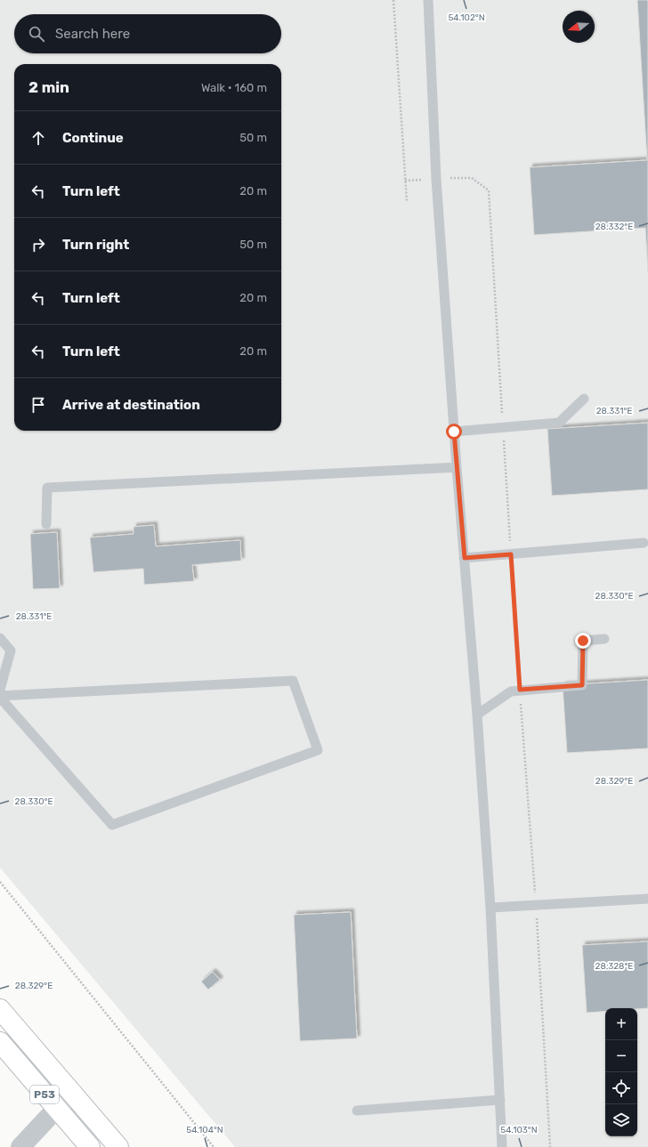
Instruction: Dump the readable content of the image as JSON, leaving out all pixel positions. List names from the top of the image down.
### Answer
{
  "streets": {
    "main road": ["Р53"]
  },
  "north": "left",
  "page": {
    "search": "Search here",
    "heading": ["2 min", "Walk · 160 m"],
    "list": [
      ["Continue", "50 m"],
      ["Turn left", "20 m"],
      ["Turn right", "50 m"],
      ["Turn left", "20 m"],
      ["Turn left", "20 m"],
      "Arrive at destination"
    ],
    "map_buttons": ["+", "−"]
  },
  "coordinates": [
    "54.102°N",
    "28.332°E",
    "28.331°E",
    "28.330°E",
    "28.329°E",
    "28.328°E",
    "54.104°N",
    "54.103°N"
  ]
}
